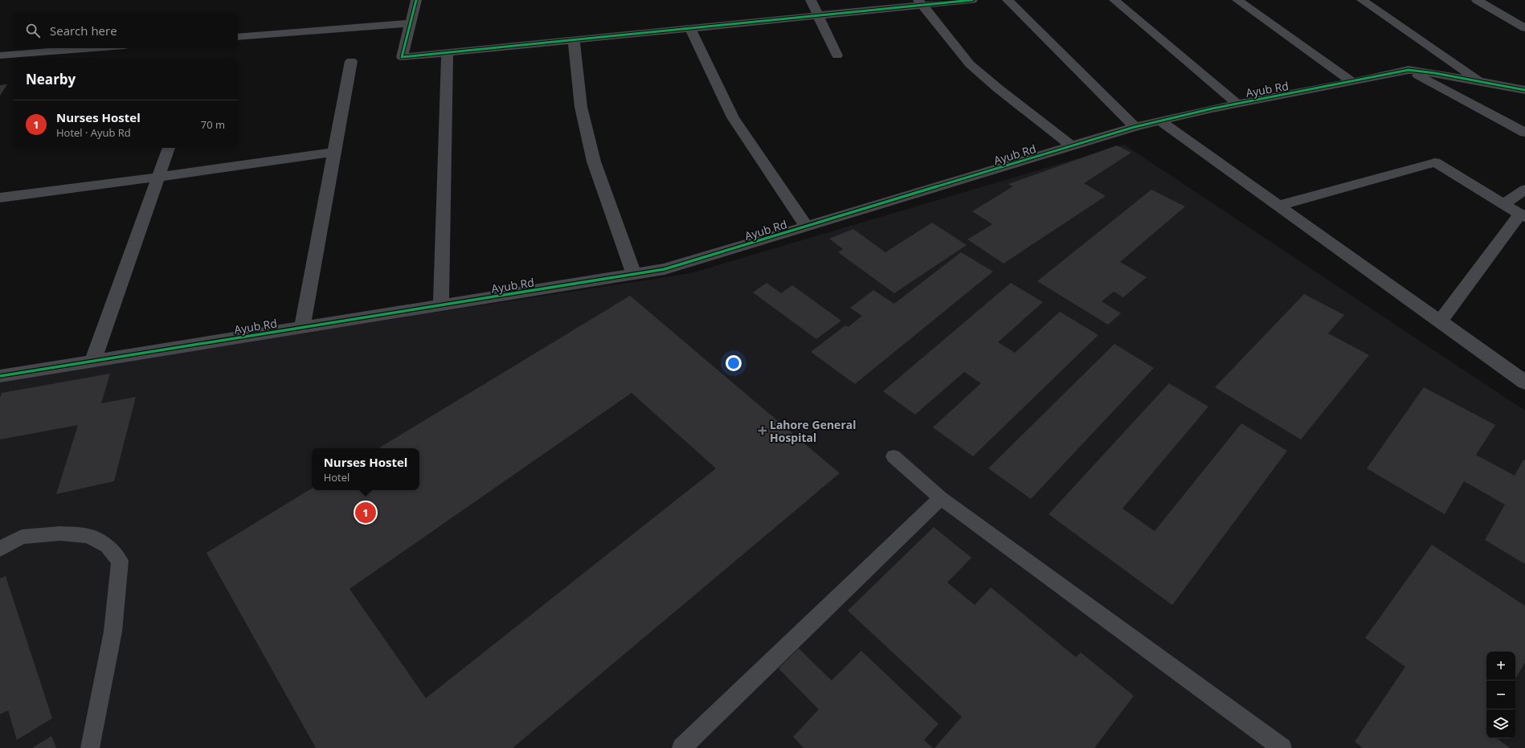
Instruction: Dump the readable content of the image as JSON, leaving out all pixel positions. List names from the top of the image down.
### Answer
{
  "streets": {
    "street": ["Ayub Rd"]
  },
  "places": {
    "health": ["Lahore General Hospital"]
  },
  "page": {
    "search": "Search here",
    "heading": "Nearby",
    "list": [
      {
        "mark": "1",
        "name": "Nurses Hostel",
        "note": "Hotel · Ayub Rd",
        "value": "70 m"
      }
    ],
    "popup": ["Nurses Hostel", "Hotel"],
    "pins": "1",
    "map_buttons": ["+", "−"]
  }
}
